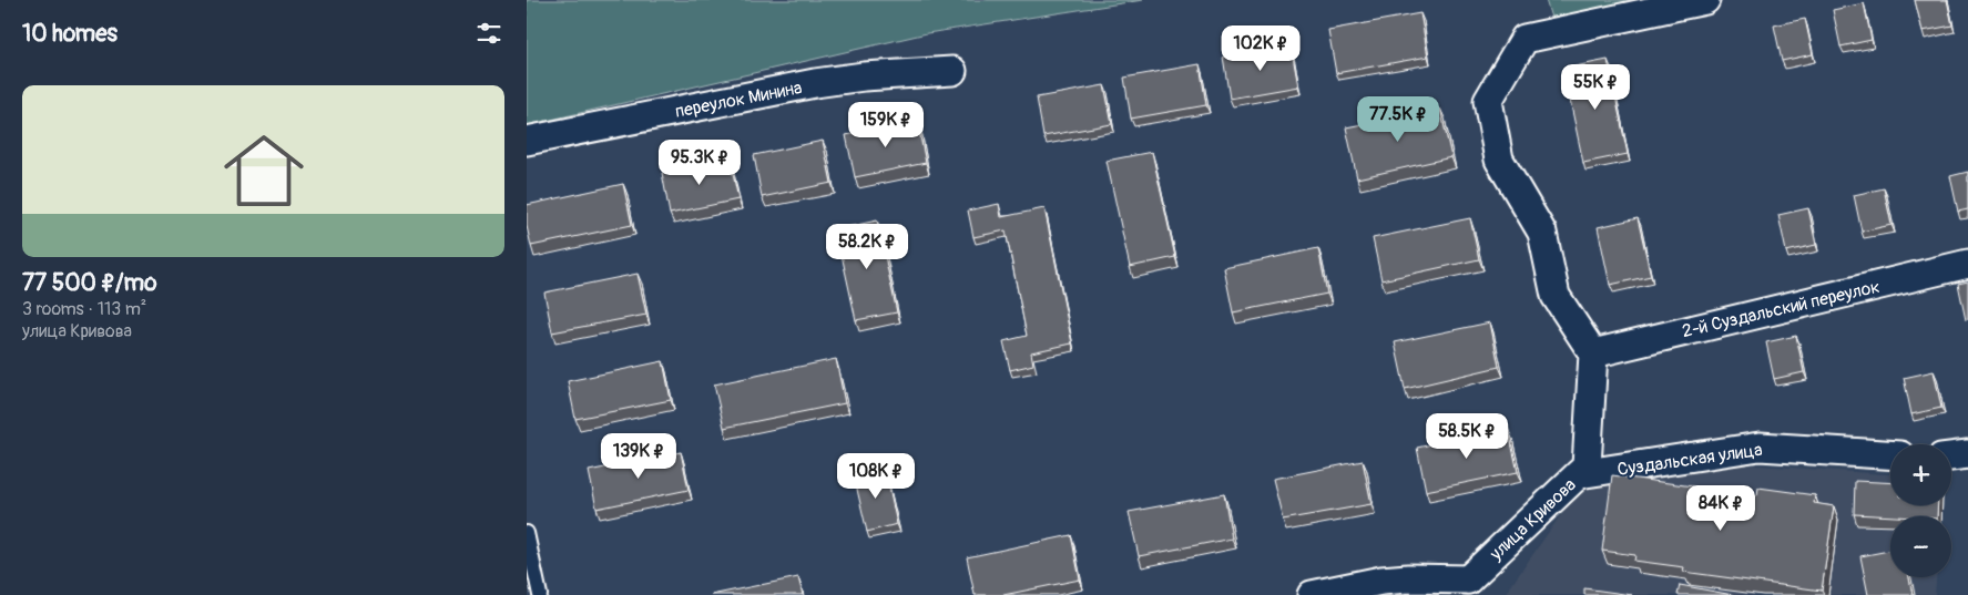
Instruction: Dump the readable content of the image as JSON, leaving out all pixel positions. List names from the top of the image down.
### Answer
{
  "streets": {
    "street": [
      "переулок Минина",
      "2-й Суздальский переулок",
      "Суздальская улица",
      "улица Кривова"
    ]
  },
  "crossings": [
    ["2-й Суздальский переулок", "улица Кривова"],
    ["Суздальская улица", "улица Кривова"]
  ],
  "page": {
    "heading": "10 homes",
    "price": [
      "102K ₽",
      "55K ₽",
      "77.5K ₽",
      "159K ₽",
      "95.3K ₽",
      "58.2K ₽",
      "58.5K ₽",
      "139K ₽",
      "108K ₽",
      "84K ₽"
    ],
    "list": [
      {
        "name": "77 500 ₽/mo",
        "note": "3 rooms · 113 m² · улица Кривова"
      }
    ],
    "map_buttons": ["+", "−"]
  }
}
